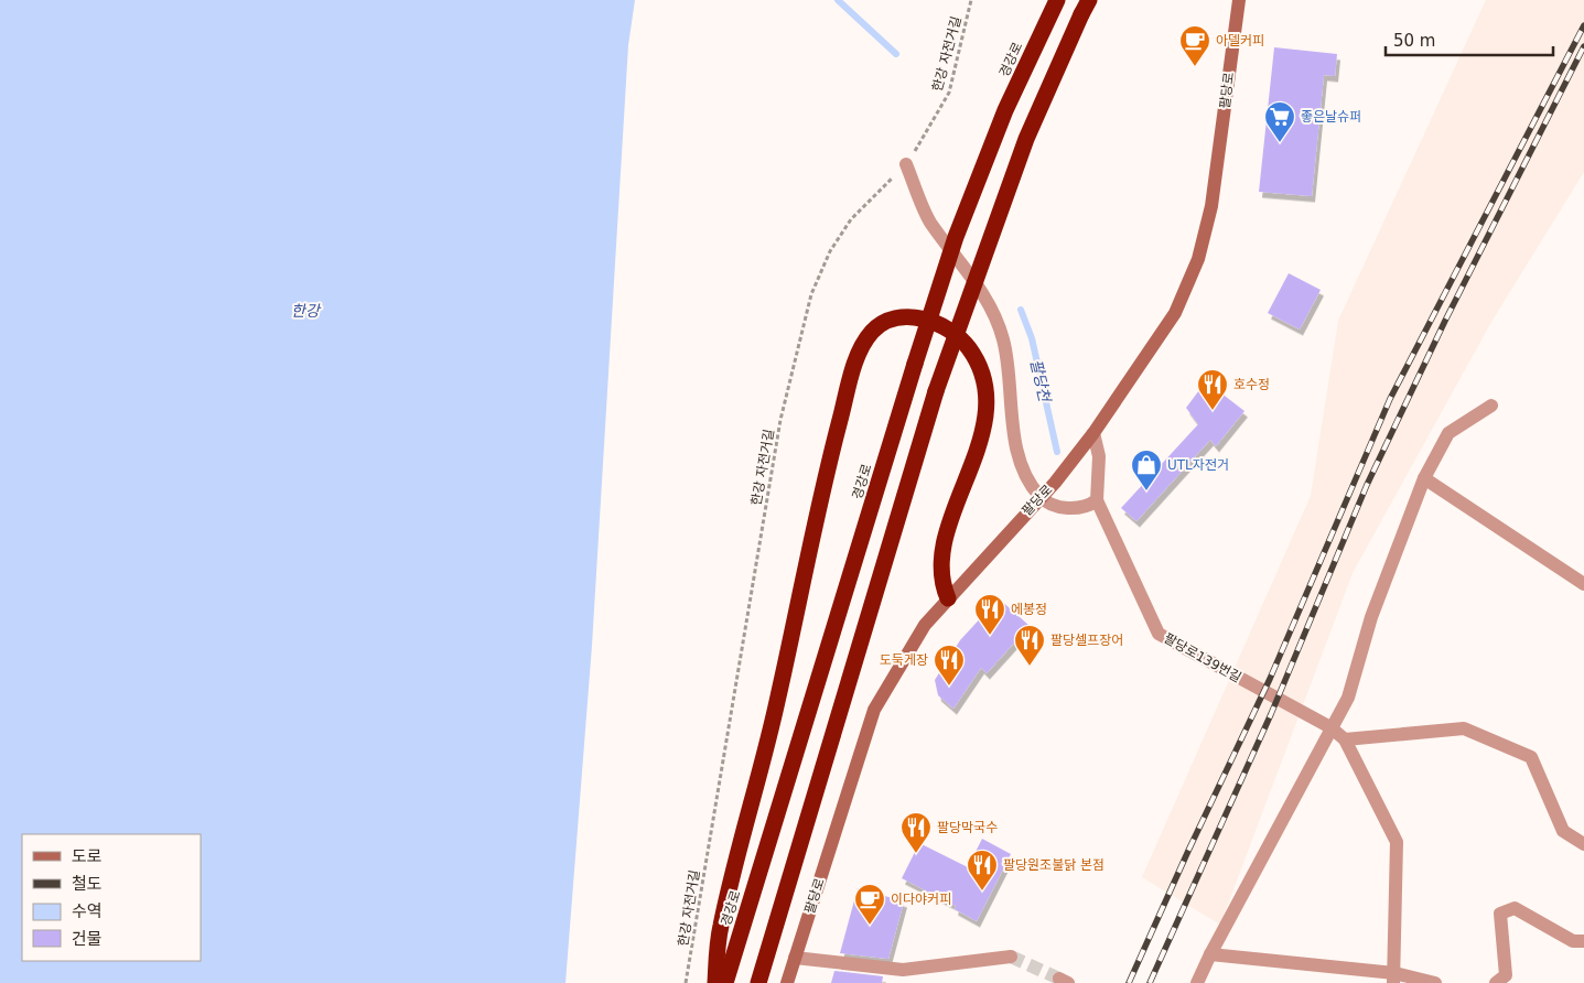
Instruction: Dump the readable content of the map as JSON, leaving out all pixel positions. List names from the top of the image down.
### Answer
{
  "streets": {
    "highway": ["경강로"],
    "street": ["팔당로", "팔당로139번길"],
    "path": ["한강 자전거길"]
  },
  "water": ["한강", "팔당천"],
  "places": {
    "cafe": ["아델커피", "이다야커피"],
    "supermarket": ["좋은날슈퍼"],
    "restaurant": [
      "호수정",
      "에봉정",
      "팔당셀프장어",
      "도둑게장",
      "팔당막국수",
      "팔당원조불닭 본점"
    ],
    "shop": ["UTL자전거"]
  },
  "legend": [
    "도로",
    "철도",
    "수역",
    "건물"
  ],
  "scale_bar": "50 m"
}
